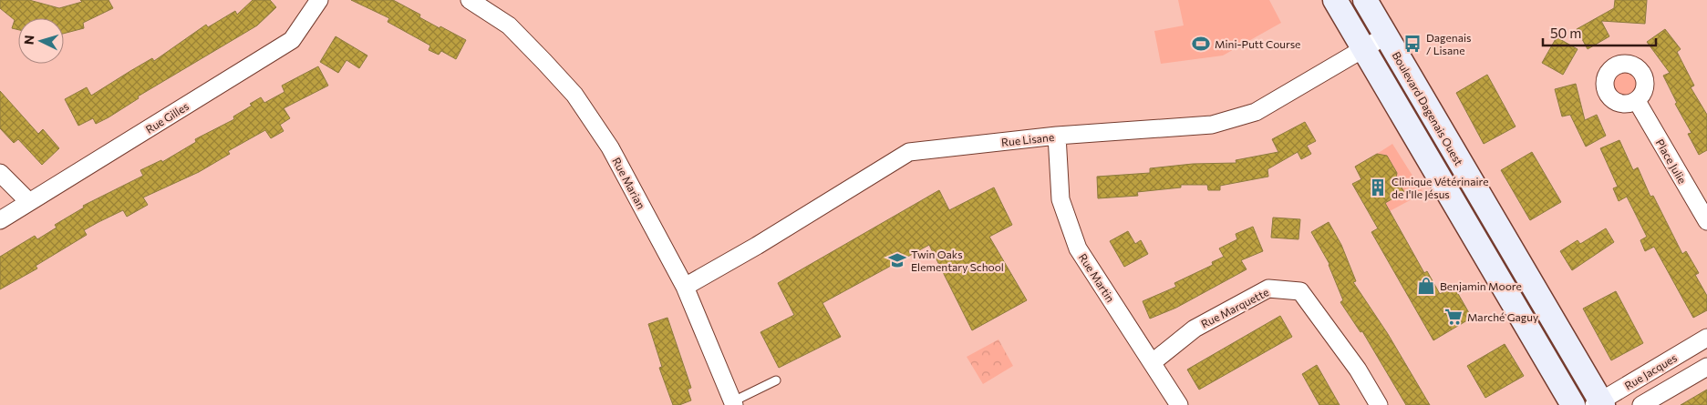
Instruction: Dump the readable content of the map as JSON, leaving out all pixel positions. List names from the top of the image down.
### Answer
{
  "streets": {
    "main road": ["Boulevard Dagenais Ouest"],
    "street": [
      "Rue Gilles",
      "Rue Lisane",
      "Place Julie",
      "Rue Marian",
      "Rue Martin",
      "Rue Marquette",
      "Rue Jacques"
    ]
  },
  "crossings": [
    ["Boulevard Dagenais Ouest", "Rue Lisane"],
    ["Boulevard Dagenais Ouest", "Rue Jacques"],
    ["Rue Lisane", "Rue Marian"],
    ["Rue Lisane", "Rue Martin"],
    ["Rue Martin", "Rue Marquette"]
  ],
  "places": {
    "sports": ["Mini-Putt Course"],
    "bus stop": ["Dagenais / Lisane"],
    "building": ["Clinique Vétérinaire de I'Ile Jésus"],
    "school or university": ["Twin Oaks Elementary School"],
    "shop": ["Benjamin Moore"],
    "supermarket": ["Marché Gaguy"]
  },
  "scale_bar": "50 m",
  "north": "left"
}
